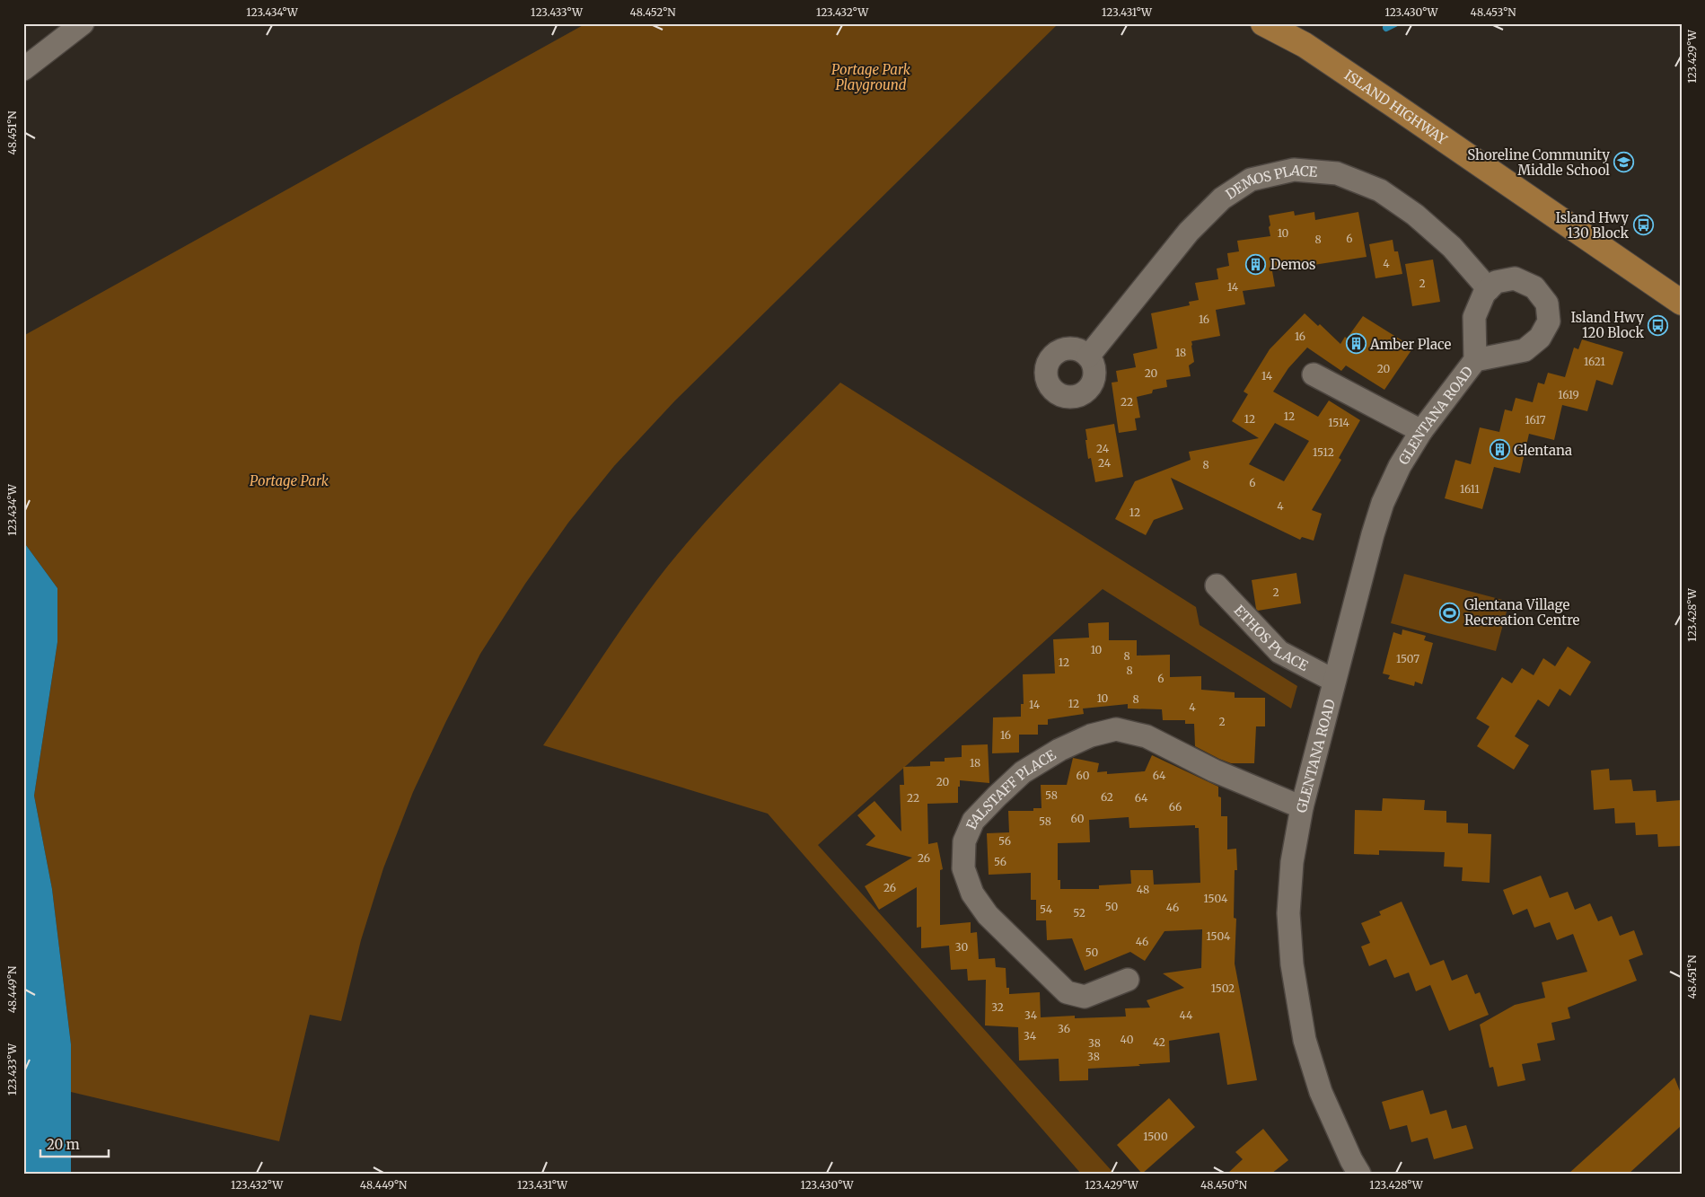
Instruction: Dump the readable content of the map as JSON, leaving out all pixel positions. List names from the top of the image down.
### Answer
{
  "streets": {
    "main road": ["ISLAND HIGHWAY"],
    "street": [
      "DEMOS PLACE",
      "GLENTANA ROAD",
      "ETHOS PLACE",
      "FALSTAFF PLACE"
    ]
  },
  "crossings": [
    ["DEMOS PLACE", "GLENTANA ROAD"],
    ["GLENTANA ROAD", "ETHOS PLACE"],
    ["GLENTANA ROAD", "FALSTAFF PLACE"]
  ],
  "parks": ["Portage Park Playground", "Portage Park"],
  "places": {
    "school or university": ["Shoreline Community Middle School"],
    "bus stop": ["Island Hwy 130 Block", "Island Hwy 120 Block"],
    "building": ["Demos", "Amber Place", "Glentana"],
    "sports": ["Glentana Village Recreation Centre"]
  },
  "house_numbers": [
    "10",
    "6",
    "8",
    "4",
    "2",
    "14",
    "16",
    "16",
    "18",
    "1621",
    "20",
    "20",
    "14",
    "1619",
    "22",
    "12",
    "12",
    "1617",
    "1514",
    "24",
    "1512",
    "24",
    "8",
    "6",
    "1611",
    "4",
    "12",
    "2",
    "10",
    "8",
    "1507",
    "12",
    "8",
    "6",
    "10",
    "8",
    "12",
    "14",
    "4",
    "2",
    "16",
    "18",
    "60",
    "64",
    "20",
    "58",
    "62",
    "22",
    "64",
    "66",
    "60",
    "58",
    "56",
    "26",
    "56",
    "26",
    "48",
    "1504",
    "50",
    "46",
    "54",
    "52",
    "1504",
    "46",
    "30",
    "50",
    "1502",
    "32",
    "34",
    "44",
    "36",
    "34",
    "40",
    "42",
    "38",
    "38",
    "1500"
  ],
  "scale_bar": "20 m",
  "coordinates": [
    "123.434°W",
    "123.433°W",
    "48.452°N",
    "123.432°W",
    "123.431°W",
    "123.430°W",
    "48.453°N",
    "123.429°W",
    "48.451°N",
    "123.428°W",
    "48.449°N",
    "48.450°N"
  ]
}
